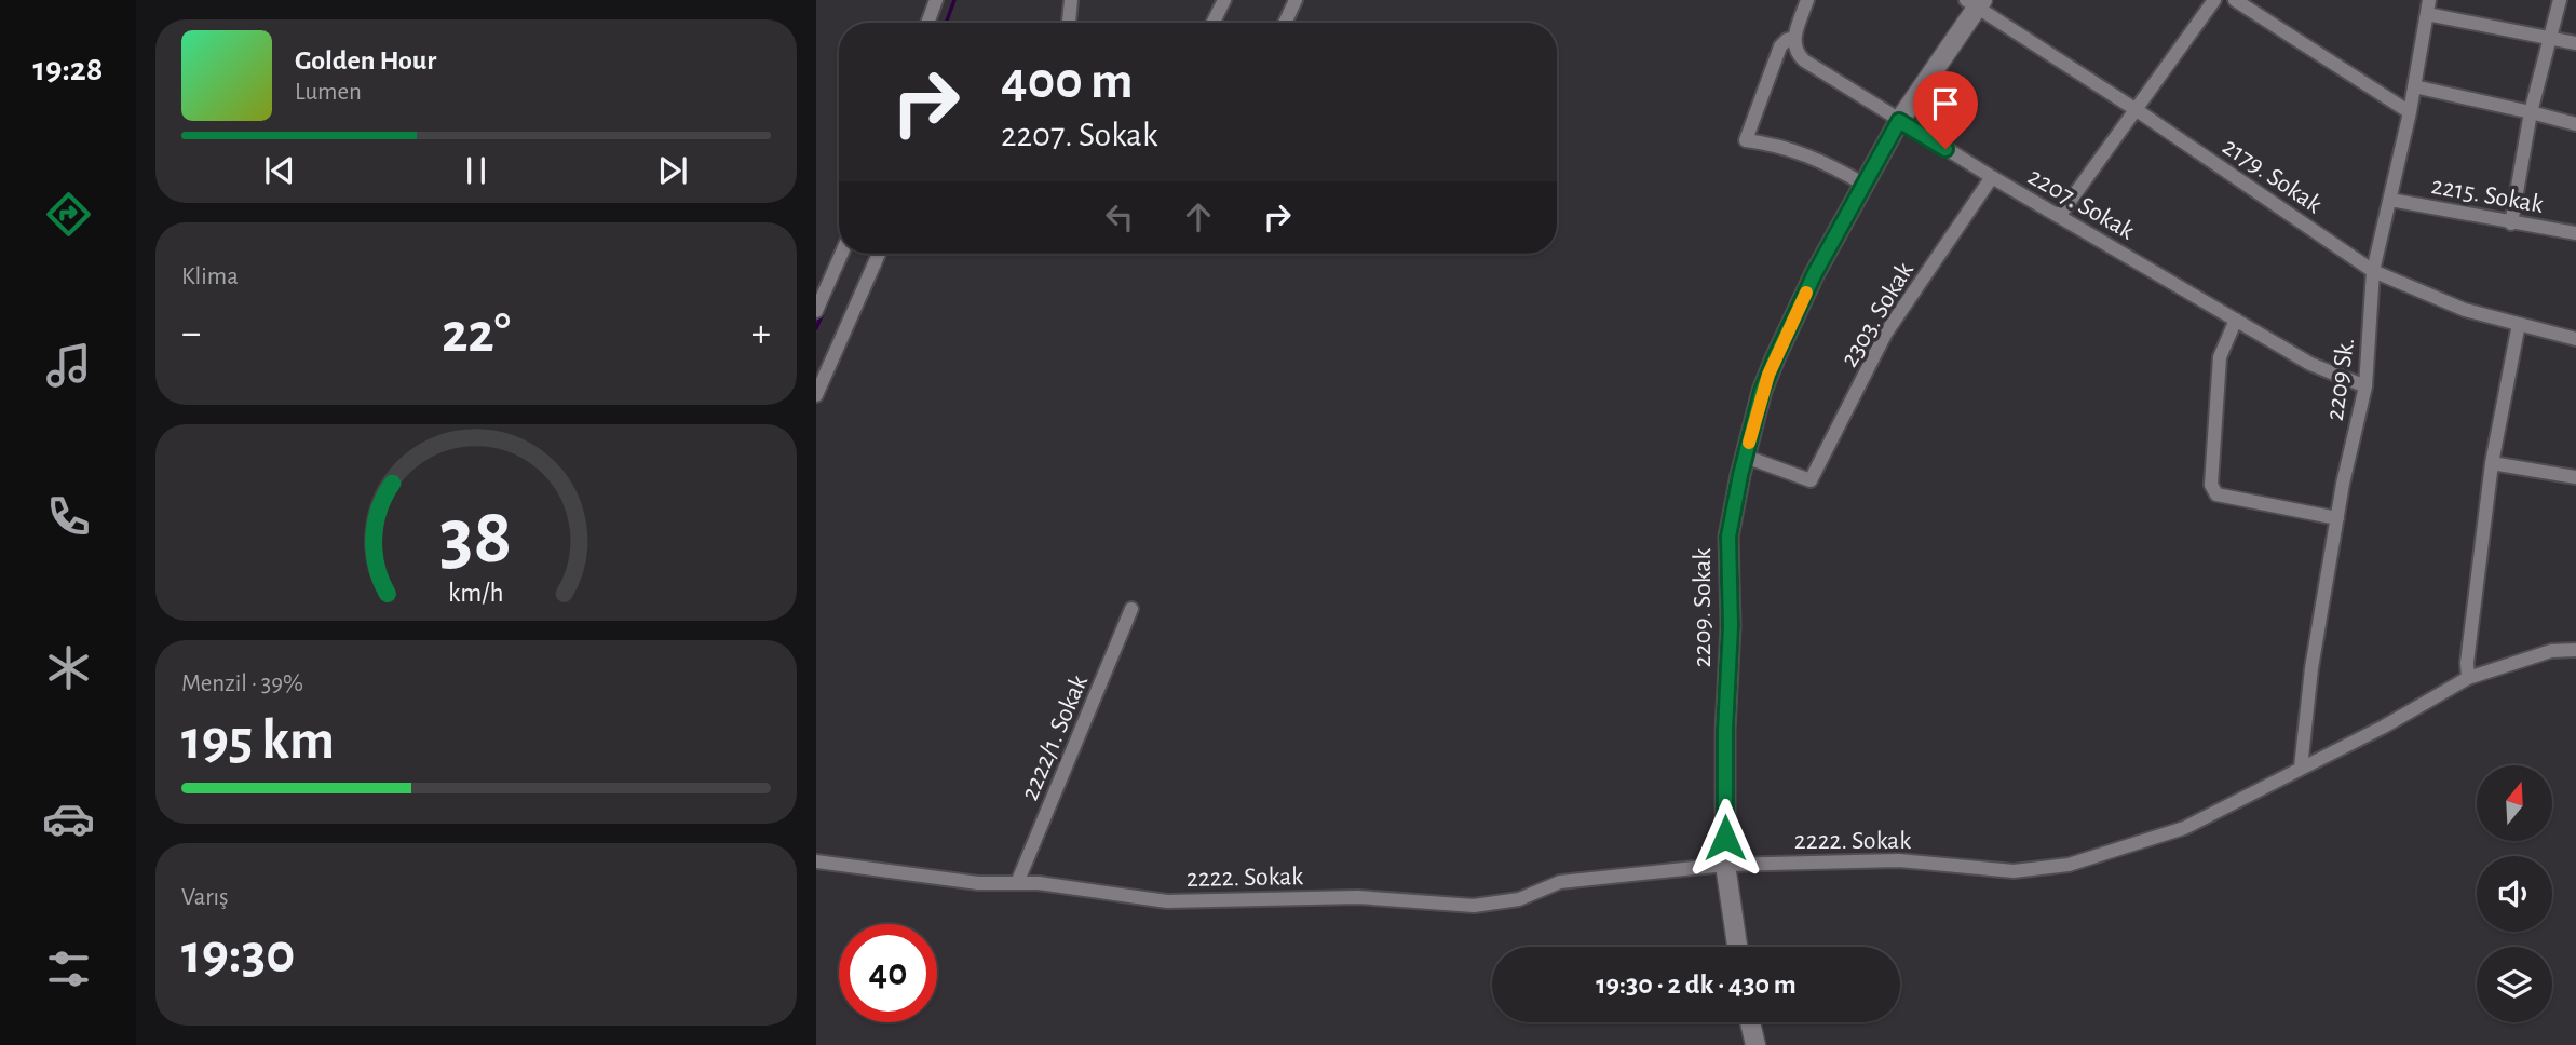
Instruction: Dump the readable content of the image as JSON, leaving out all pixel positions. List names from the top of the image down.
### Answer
{
  "streets": {
    "street": [
      "2179. Sokak",
      "2215. Sokak",
      "2207. Sokak",
      "2303. Sokak",
      "2209 Sk.",
      "2209. Sokak",
      "2222/1. Sokak",
      "2222. Sokak"
    ]
  },
  "crossings": [
    ["2179. Sokak", "2209 Sk."],
    ["2179. Sokak", "2209. Sokak"],
    ["2215. Sokak", "2209 Sk."],
    ["2207. Sokak", "2303. Sokak"],
    ["2207. Sokak", "2209 Sk."],
    ["2207. Sokak", "2209. Sokak"],
    ["2303. Sokak", "2209. Sokak"],
    ["2209 Sk.", "2222. Sokak"],
    ["2209. Sokak", "2222. Sokak"],
    ["2222/1. Sokak", "2222. Sokak"]
  ],
  "north": "top",
  "page": {
    "tabs": "19:28",
    "turn": ["400 m", "2207. Sokak"],
    "song": ["Golden Hour", "Lumen"],
    "tile": [
      "Klima",
      ["Menzil · 39%", "195 km"],
      ["Varış", "19:30"]
    ],
    "heat": ["−", "22°", "+"],
    "limit": "40",
    "trip": "19:30 · 2 dk · 430 m",
    "gauge": ["38", "km/h"]
  }
}
